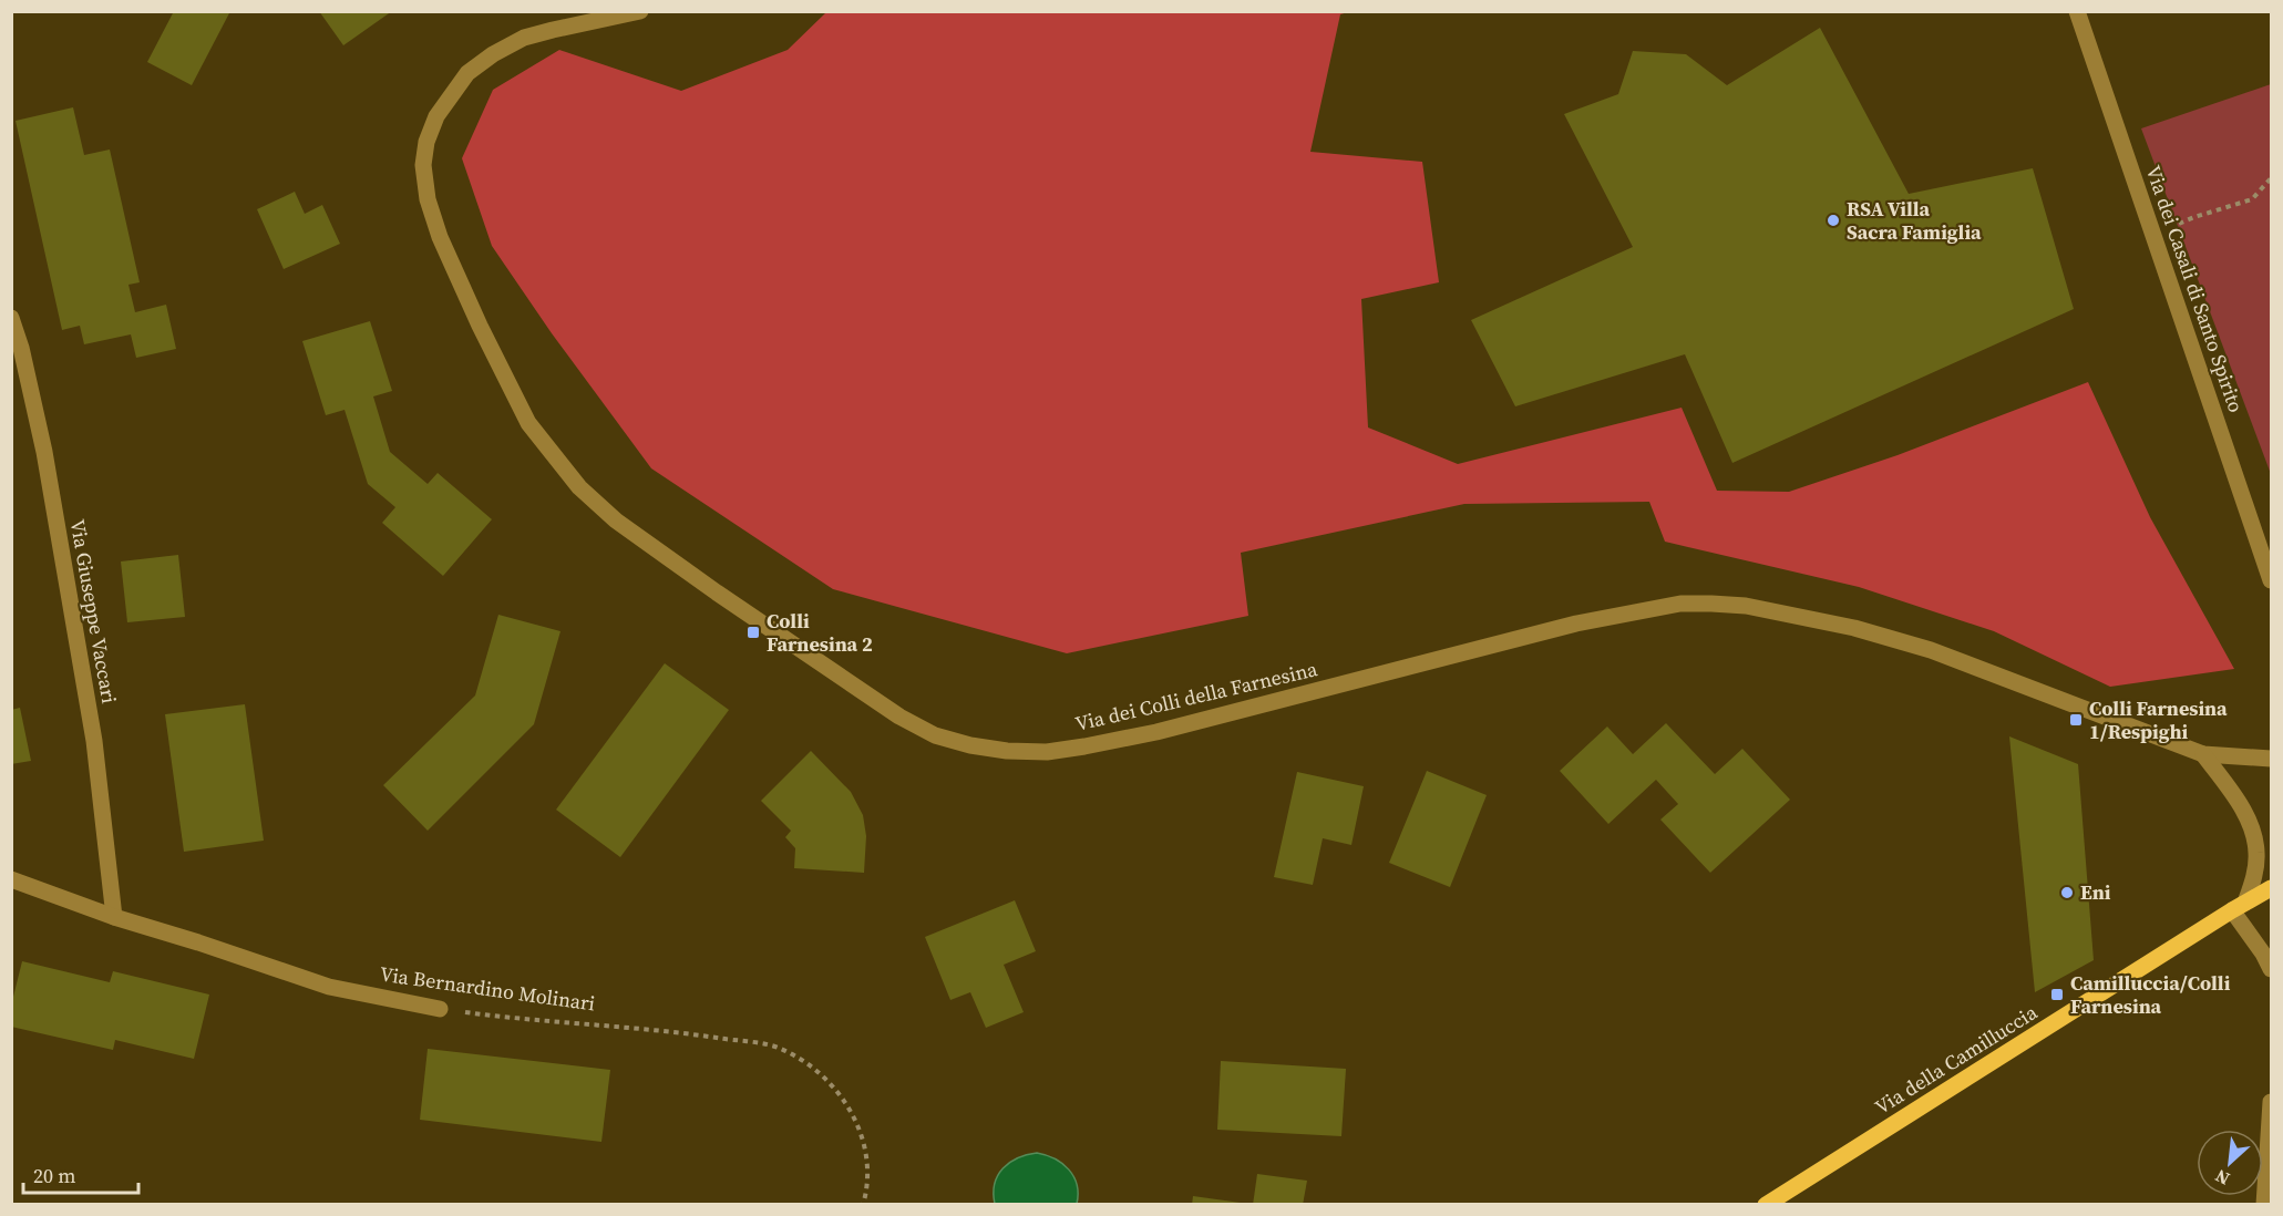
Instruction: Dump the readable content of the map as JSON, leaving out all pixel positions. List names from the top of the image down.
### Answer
{
  "streets": {
    "main road": ["Via della Camilluccia"],
    "street": [
      "Via dei Casali di Santo Spirito",
      "Via Giuseppe Vaccari",
      "Via dei Colli della Farnesina",
      "Via Bernardino Molinari"
    ]
  },
  "crossings": [
    ["Via Giuseppe Vaccari", "Via Bernardino Molinari"]
  ],
  "places": {
    "other": ["RSA Villa Sacra Famiglia", "Eni"],
    "transit": ["Colli Farnesina 2", "Colli Farnesina 1/Respighi", "Camilluccia/Colli Farnesina"]
  },
  "scale_bar": "20 m",
  "north": "bottom left"
}
